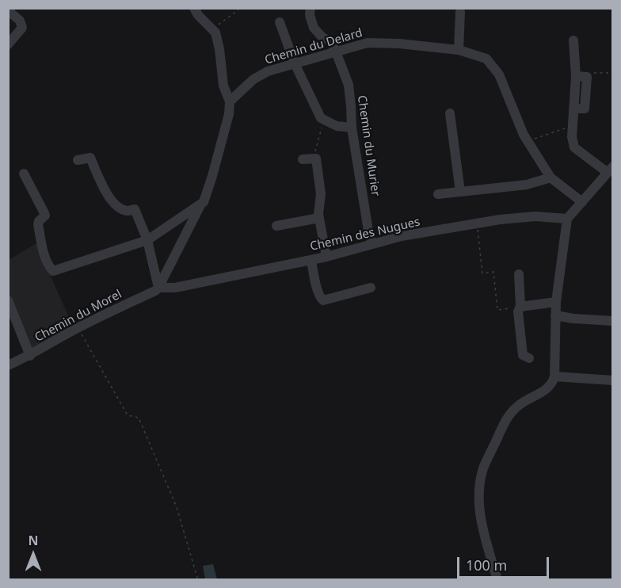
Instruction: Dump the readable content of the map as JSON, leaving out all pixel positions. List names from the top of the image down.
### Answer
{
  "streets": {
    "street": [
      "Chemin du Delard",
      "Chemin du Murier",
      "Chemin des Nugues",
      "Chemin du Morel"
    ]
  },
  "crossings": [
    ["Chemin du Delard", "Chemin du Murier"],
    ["Chemin du Murier", "Chemin des Nugues"],
    ["Chemin des Nugues", "Chemin du Morel"]
  ],
  "scale_bar": "100 m",
  "north": "top"
}
